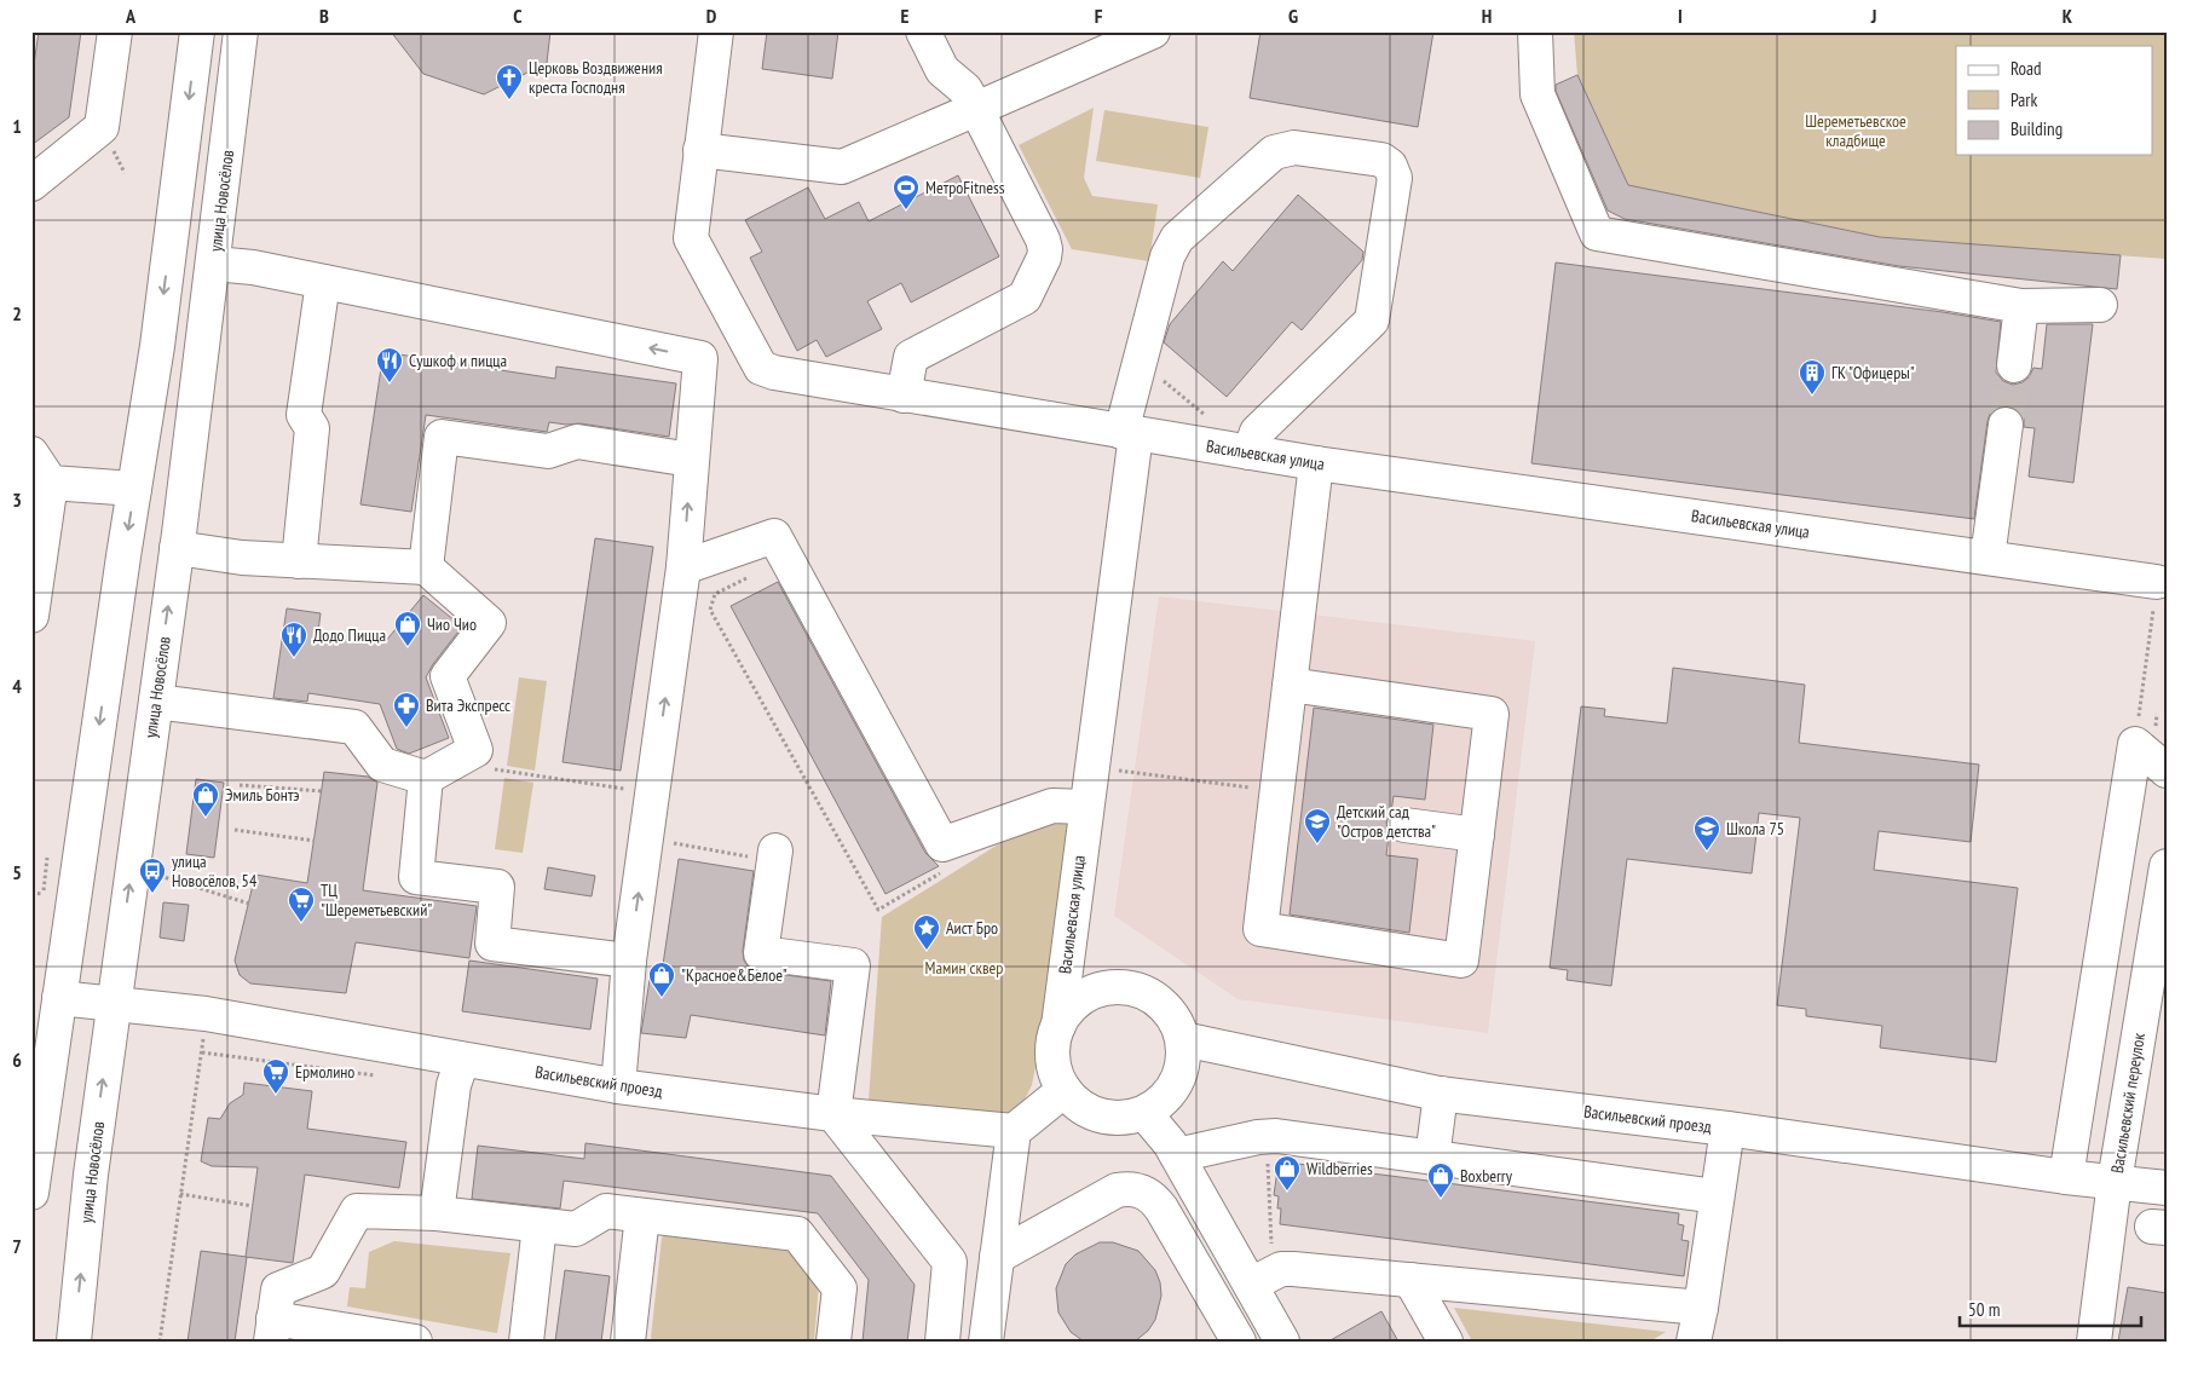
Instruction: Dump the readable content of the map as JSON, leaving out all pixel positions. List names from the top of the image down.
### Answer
{
  "streets": {
    "street": [
      "улица Новосёлов",
      "Васильевская улица",
      "Васильевский проезд",
      "Васильевский переулок"
    ]
  },
  "crossings": [
    ["улица Новосёлов", "Васильевский проезд"],
    ["Васильевская улица", "Васильевский проезд"],
    ["Васильевский проезд", "Васильевский переулок"]
  ],
  "parks": ["Шереметьевское кладбище", "Мамин сквер"],
  "places": {
    "church": ["Церковь Воздвижения креста Господня"],
    "sports": ["МетроFitness"],
    "restaurant": ["Сушкоф и пицца", "Додо Пицца"],
    "building": ["ГК \"Офицеры\""],
    "shop": [
      "Чио Чио",
      "Эмиль Бонтэ",
      "\"Красное&Белое\"",
      "Wildberries",
      "Boxberry"
    ],
    "pharmacy": ["Вита Экспресс"],
    "school or university": ["Детский сад \"Остров детства\"", "Школа 75"],
    "bus stop": ["улица Новосёлов, 54"],
    "supermarket": ["ТЦ \"Шереметьевский\"", "Ермолино"],
    "place": ["Аист Бро"]
  },
  "legend": ["Road", "Park", "Building"],
  "scale_bar": "50 m",
  "grid": {
    "columns": [
      "A",
      "B",
      "C",
      "D",
      "E",
      "F",
      "G",
      "H",
      "I",
      "J",
      "K"
    ],
    "rows": [
      "1",
      "2",
      "3",
      "4",
      "5",
      "6",
      "7"
    ]
  }
}
